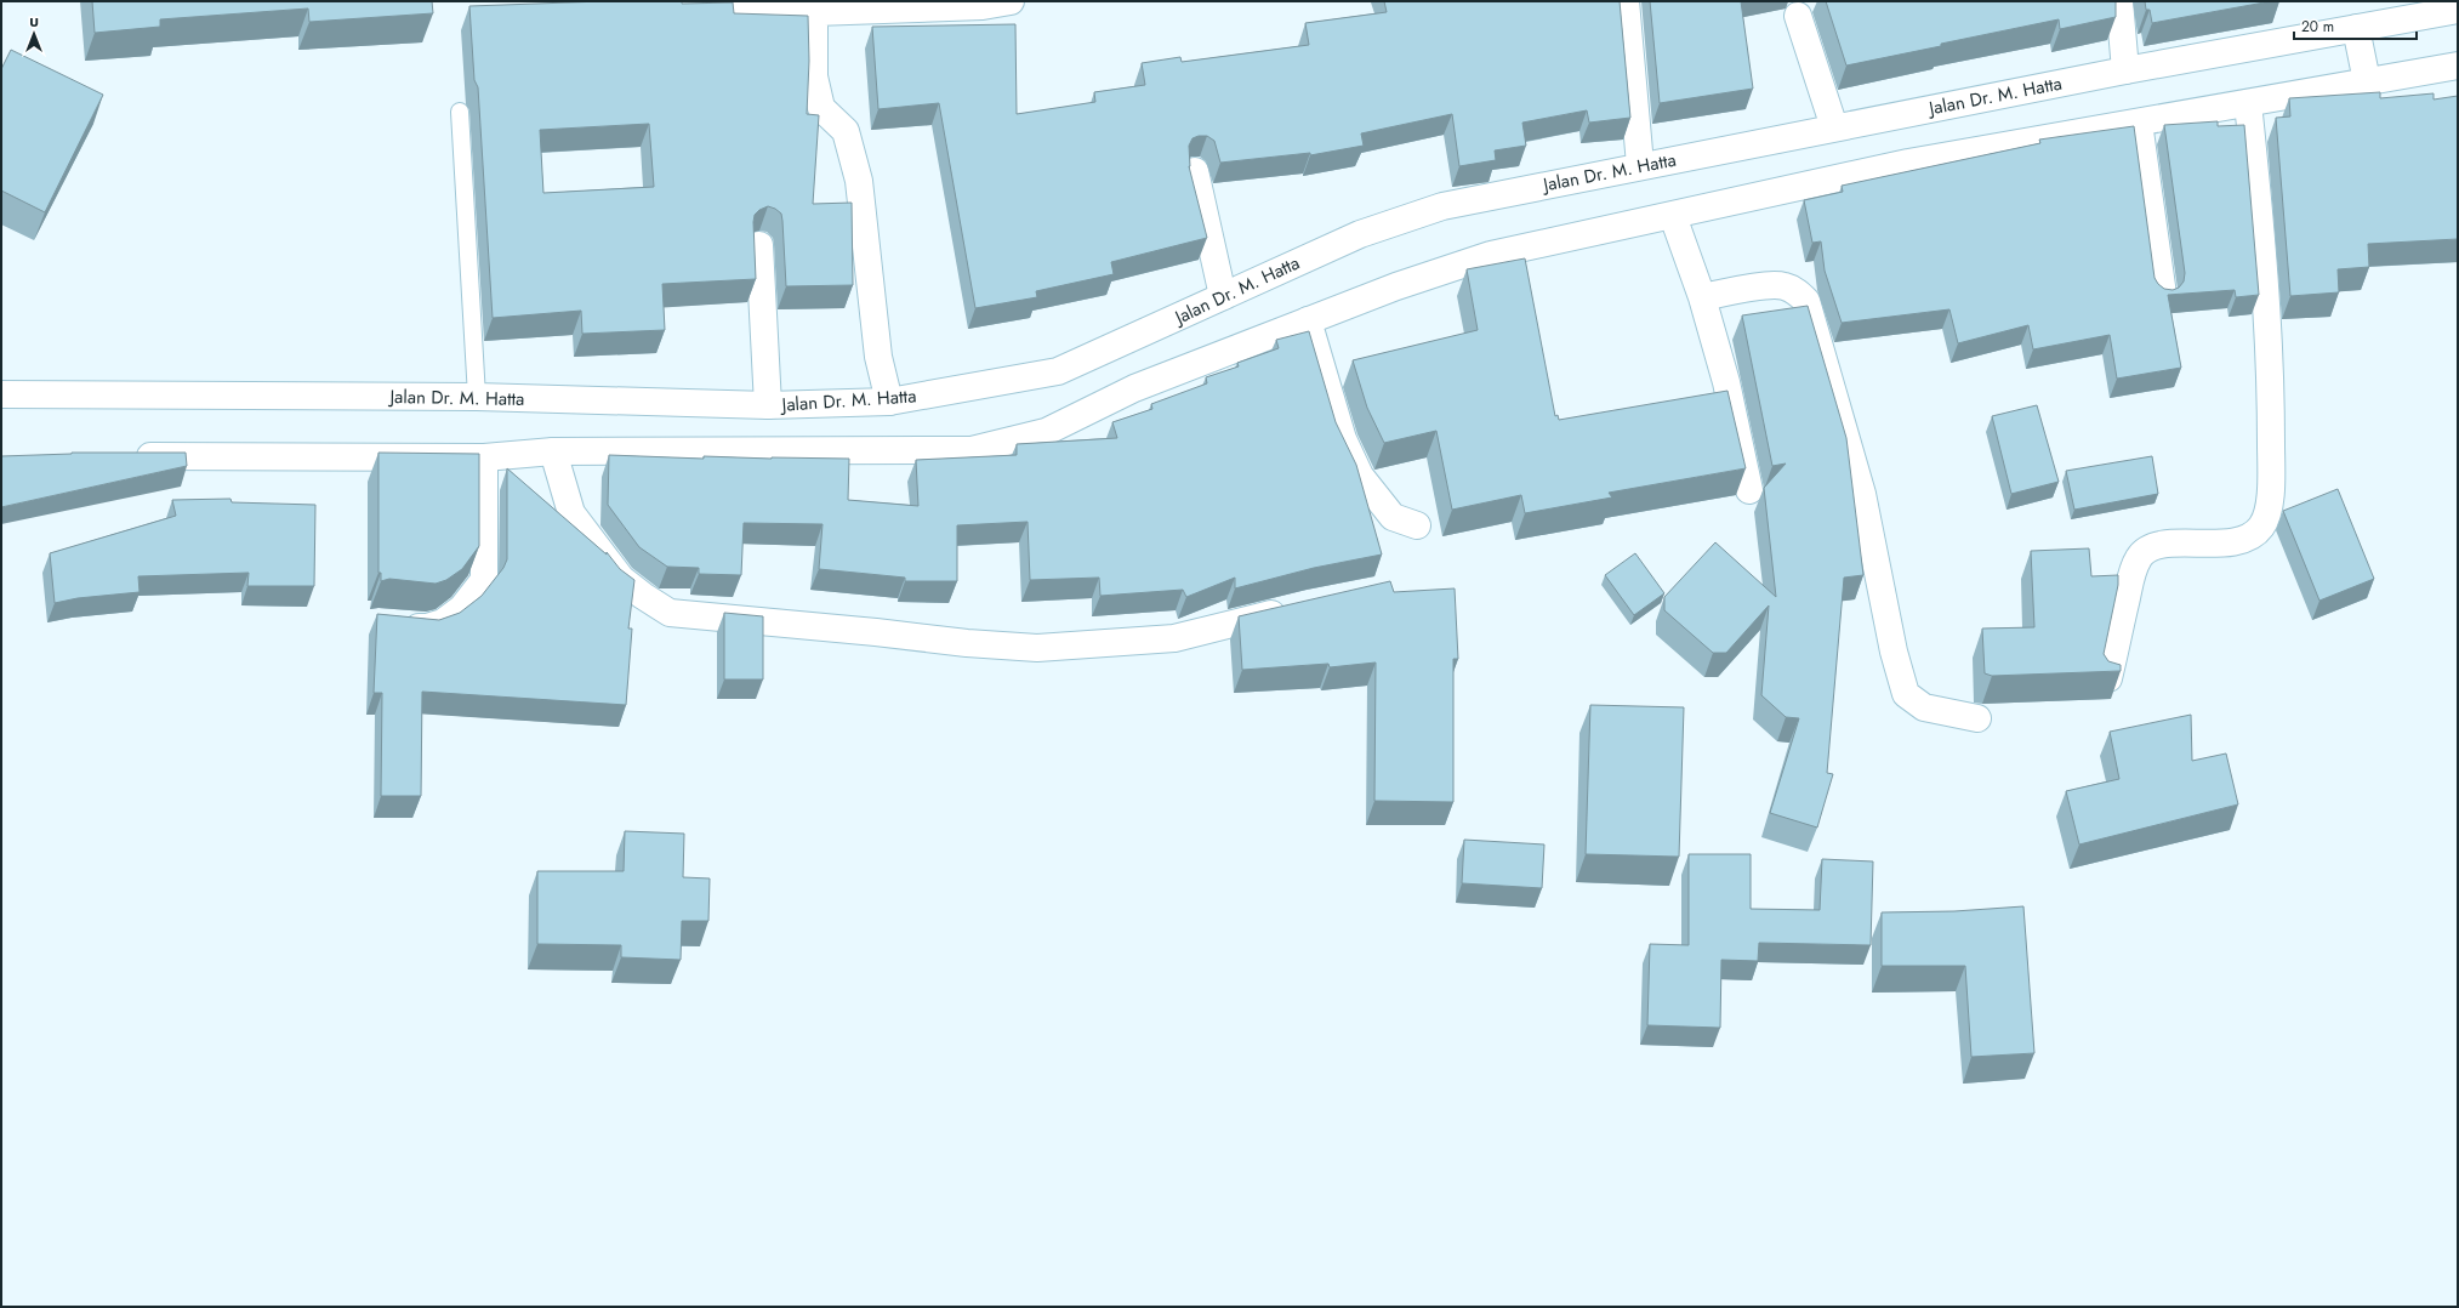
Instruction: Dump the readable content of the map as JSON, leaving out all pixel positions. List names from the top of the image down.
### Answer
{
  "streets": {
    "main road": ["Jalan Dr. M. Hatta"]
  },
  "scale_bar": "20 m",
  "north": "top"
}
